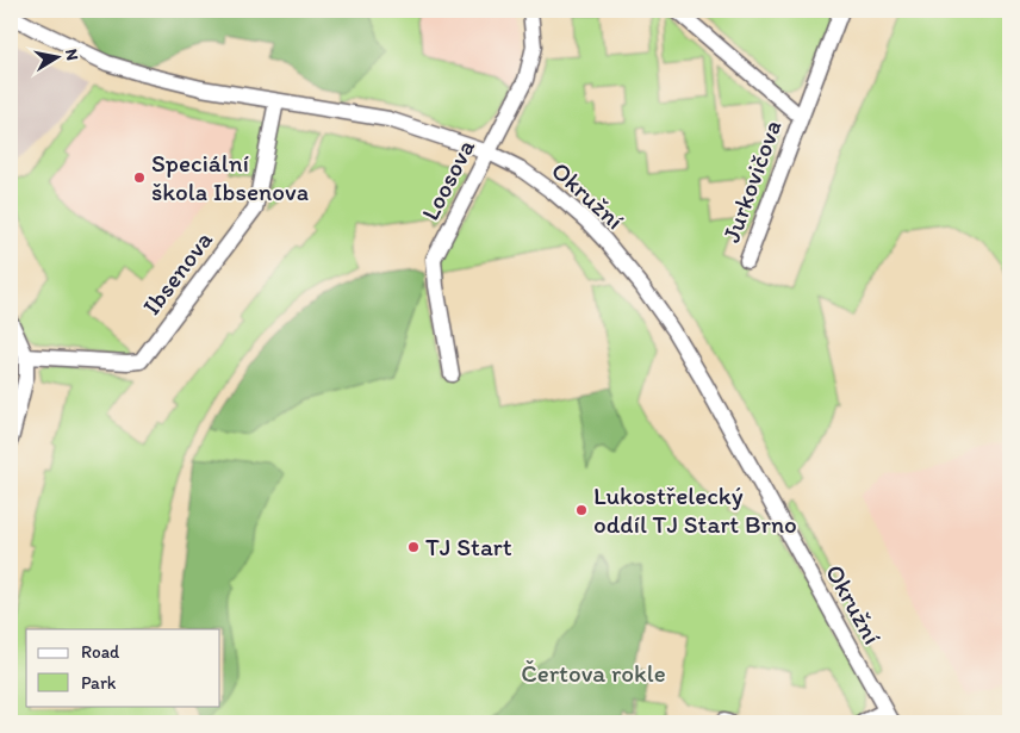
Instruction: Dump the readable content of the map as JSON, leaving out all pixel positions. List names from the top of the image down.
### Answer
{
  "streets": {
    "street": [
      "Loosova",
      "Jurkovičova",
      "Okružní",
      "Ibsenova"
    ]
  },
  "crossings": [
    ["Loosova", "Okružní"],
    ["Okružní", "Ibsenova"]
  ],
  "parks": ["Čertova rokle"],
  "places": ["Speciální škola Ibsenova", "Lukostřelecký oddíl TJ Start Brno", "TJ Start"],
  "legend": ["Road", "Park"],
  "north": "right"
}
